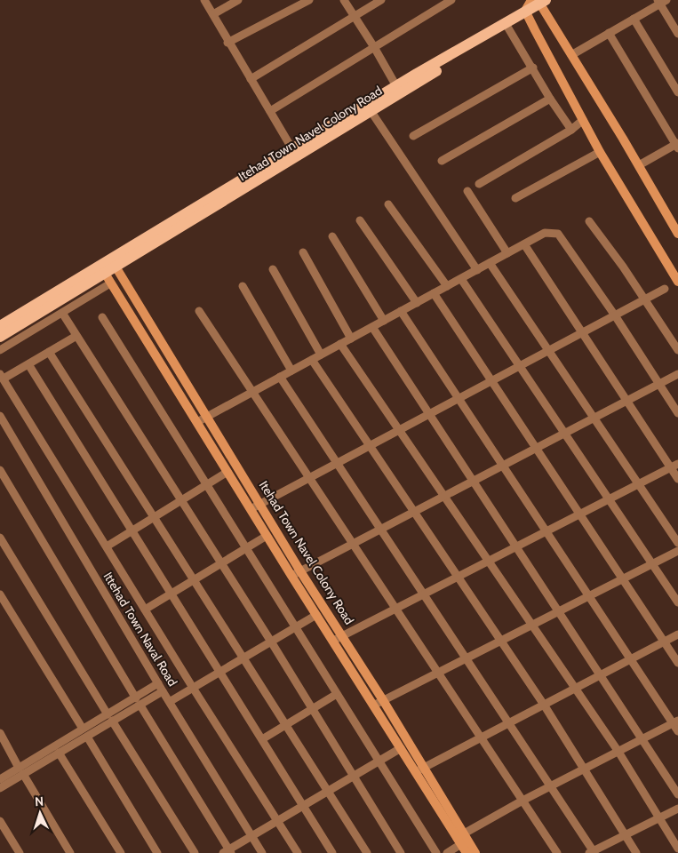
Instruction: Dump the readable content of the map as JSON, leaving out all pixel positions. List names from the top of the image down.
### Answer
{
  "streets": {
    "main road": ["Itehad Town Navel Colony Road"],
    "street": ["Ittehad Town Naval Road"]
  },
  "north": "top"
}
